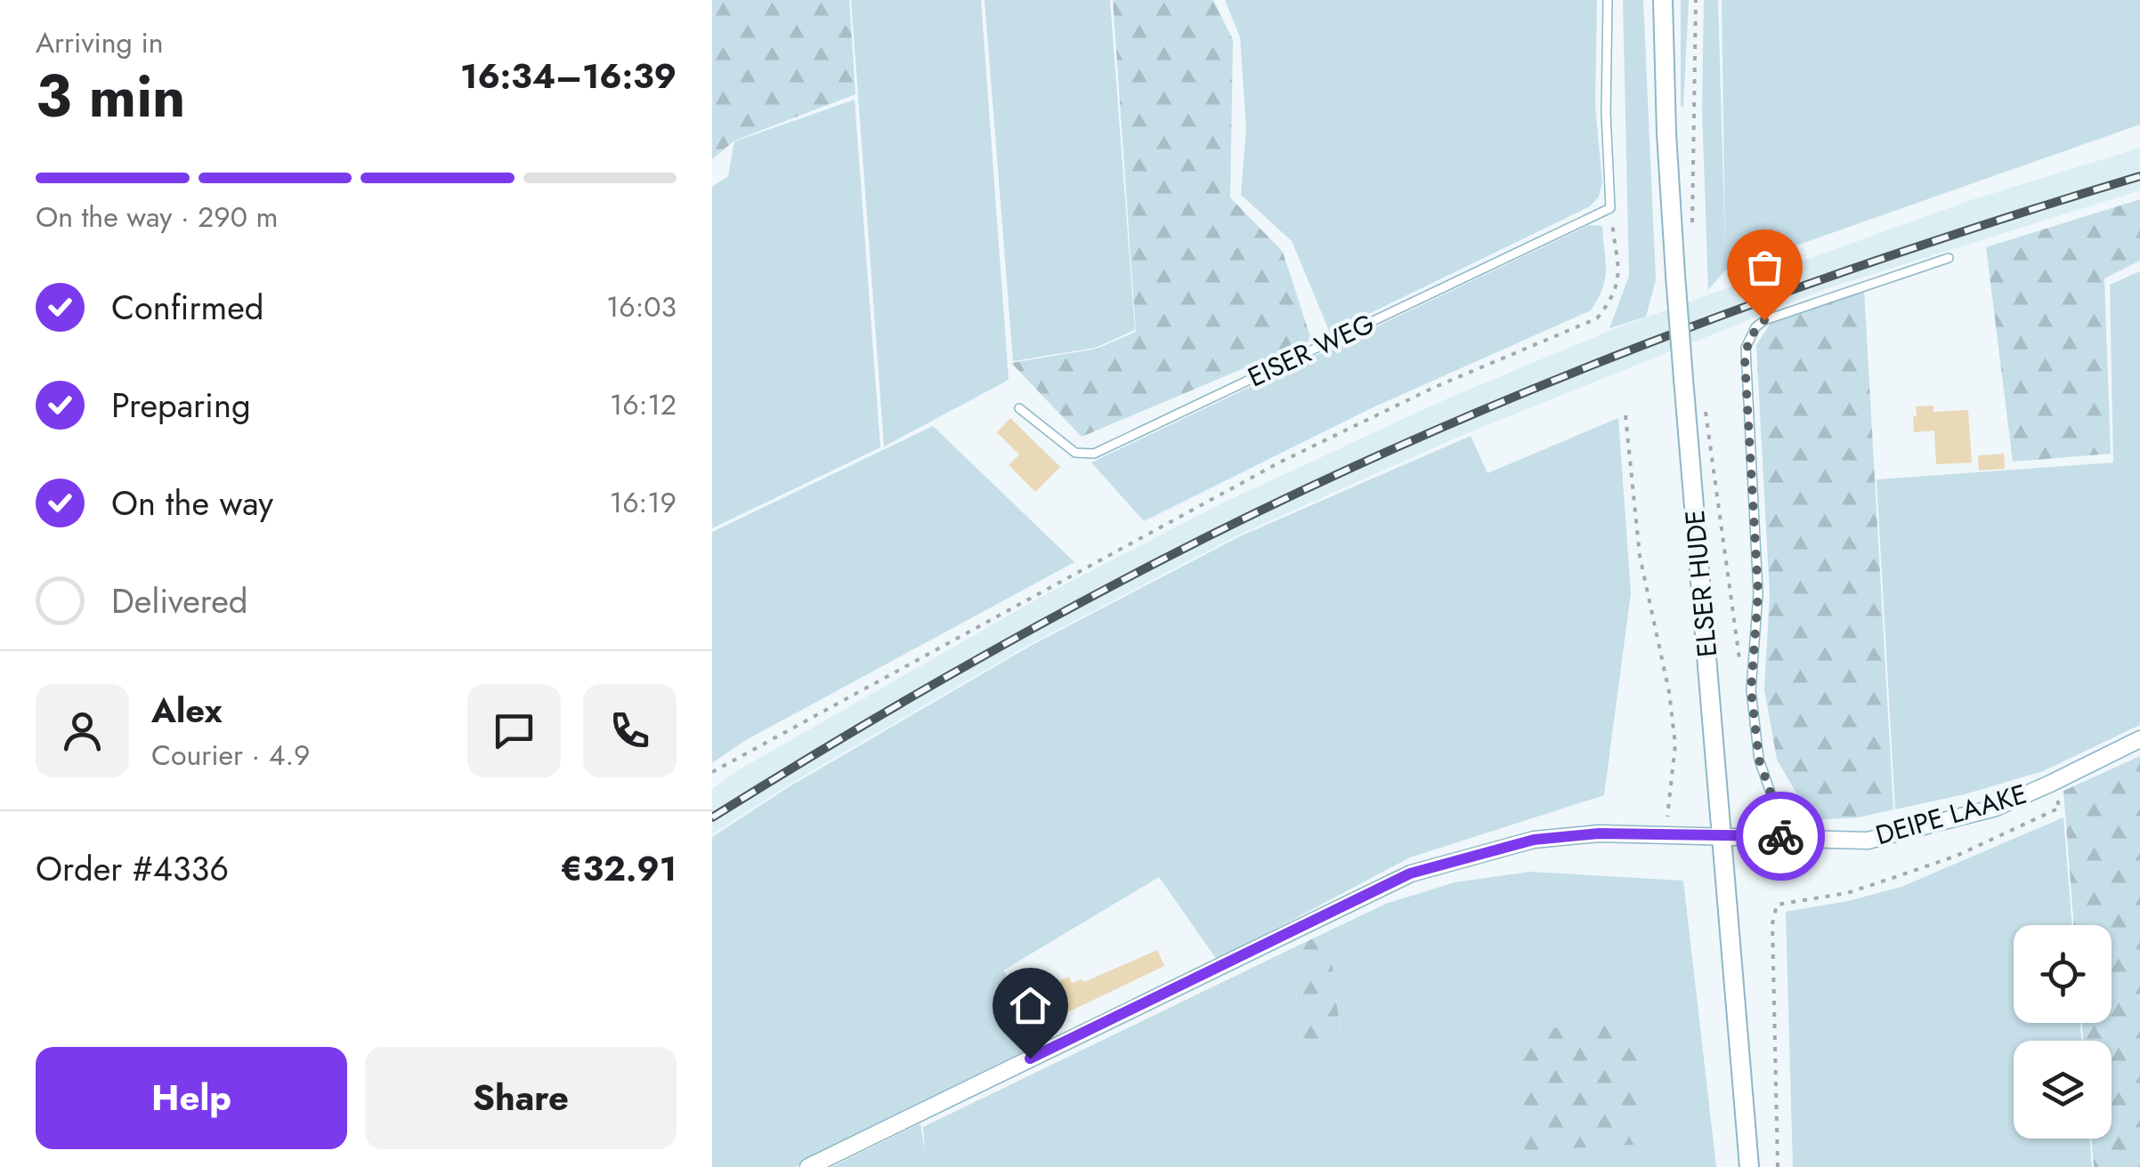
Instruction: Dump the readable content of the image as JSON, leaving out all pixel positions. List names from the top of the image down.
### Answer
{
  "streets": {
    "street": ["ELSER HUDE", "DEIPE LAAKE"],
    "lane": ["EISER WEG"]
  },
  "crossings": [
    ["ELSER HUDE", "DEIPE LAAKE"]
  ],
  "page": {
    "heading": ["3 min", "Arriving in", "16:34–16:39"],
    "panel": [
      "Alex",
      "Courier · 4.9",
      "Order #4336",
      "€32.91"
    ],
    "bar": "On the way · 290 m",
    "list": [
      ["Confirmed", "16:03"],
      ["Preparing", "16:12"],
      ["On the way", "16:19"],
      "Delivered"
    ],
    "buttons": ["Help", "Share"]
  }
}
